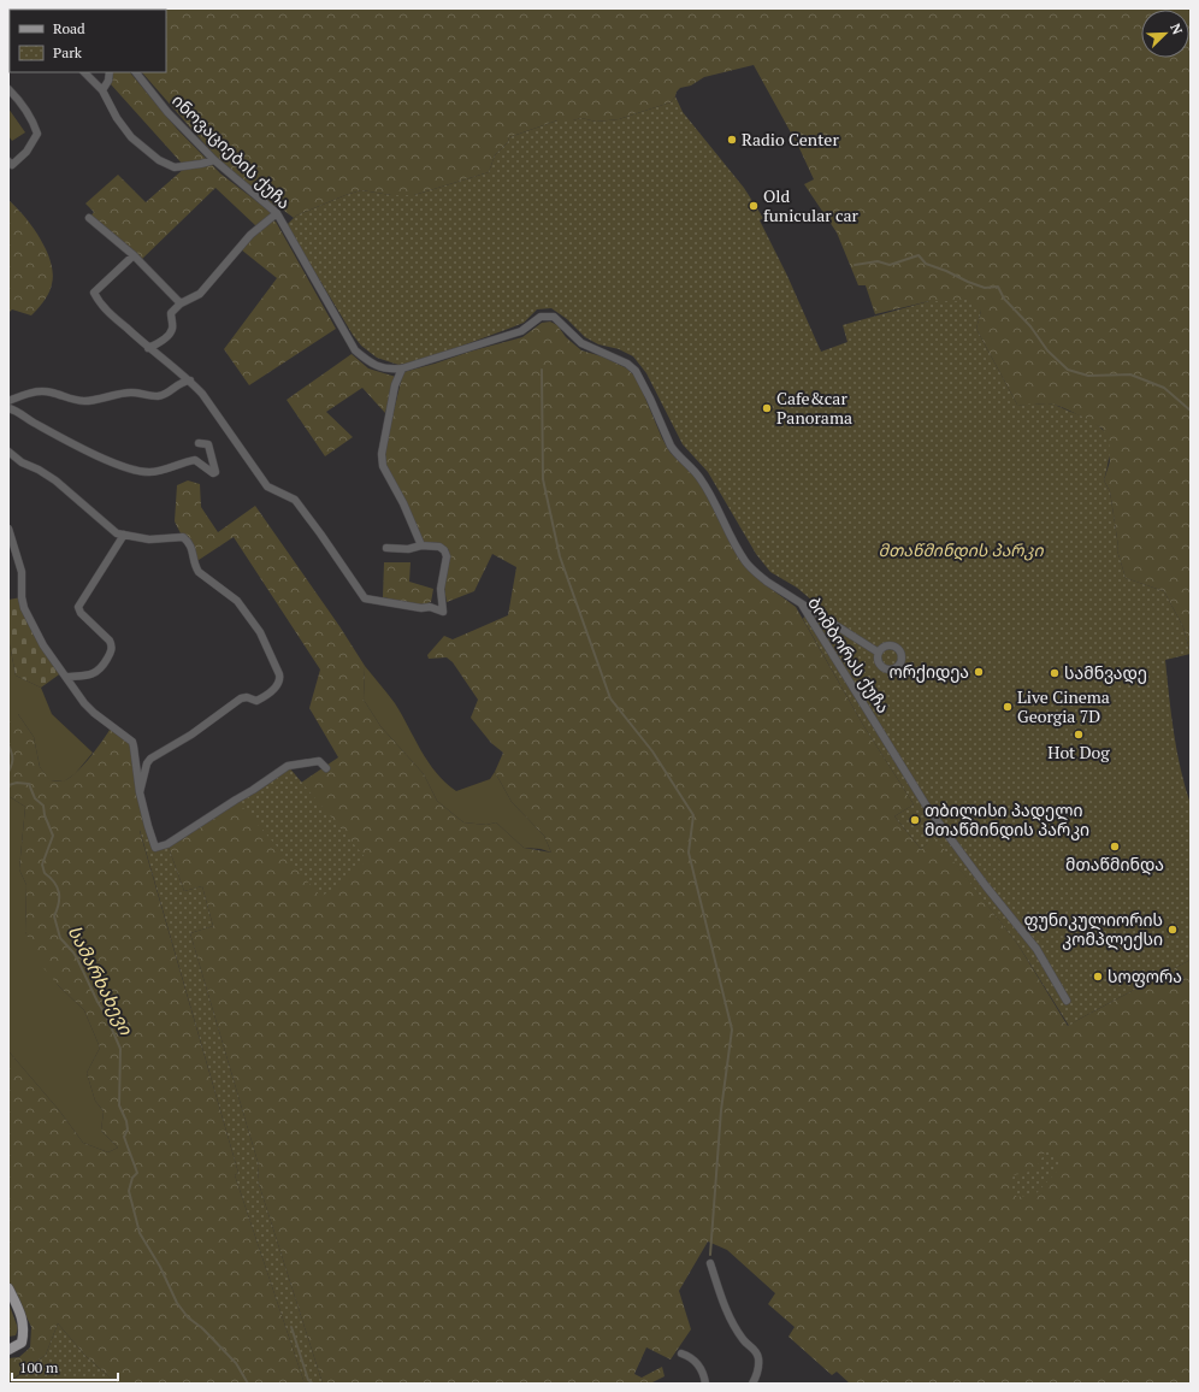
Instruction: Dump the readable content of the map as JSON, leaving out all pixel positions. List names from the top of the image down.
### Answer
{
  "streets": {
    "street": ["ინოვაციების ქუჩა", "ბომბორას ქუჩა"]
  },
  "crossings": [
    ["ინოვაციების ქუჩა", "ბომბორას ქუჩა"]
  ],
  "water": ["სამარხახევი"],
  "parks": ["მთაწმინდის პარკი"],
  "places": [
    "Radio Center",
    "Old funicular car",
    "Cafe&car Panorama",
    "ორქიდეა",
    "სამნვადე",
    "Live Cinema Georgia 7D",
    "Hot Dog",
    "თბილისი პადელი მთაწმინდის პარკი",
    "მთაწმინდა",
    "ფუნიკულიორის კომპლექსი",
    "სოფორა"
  ],
  "legend": ["Road", "Park"],
  "scale_bar": "100 m",
  "north": "top right"
}
